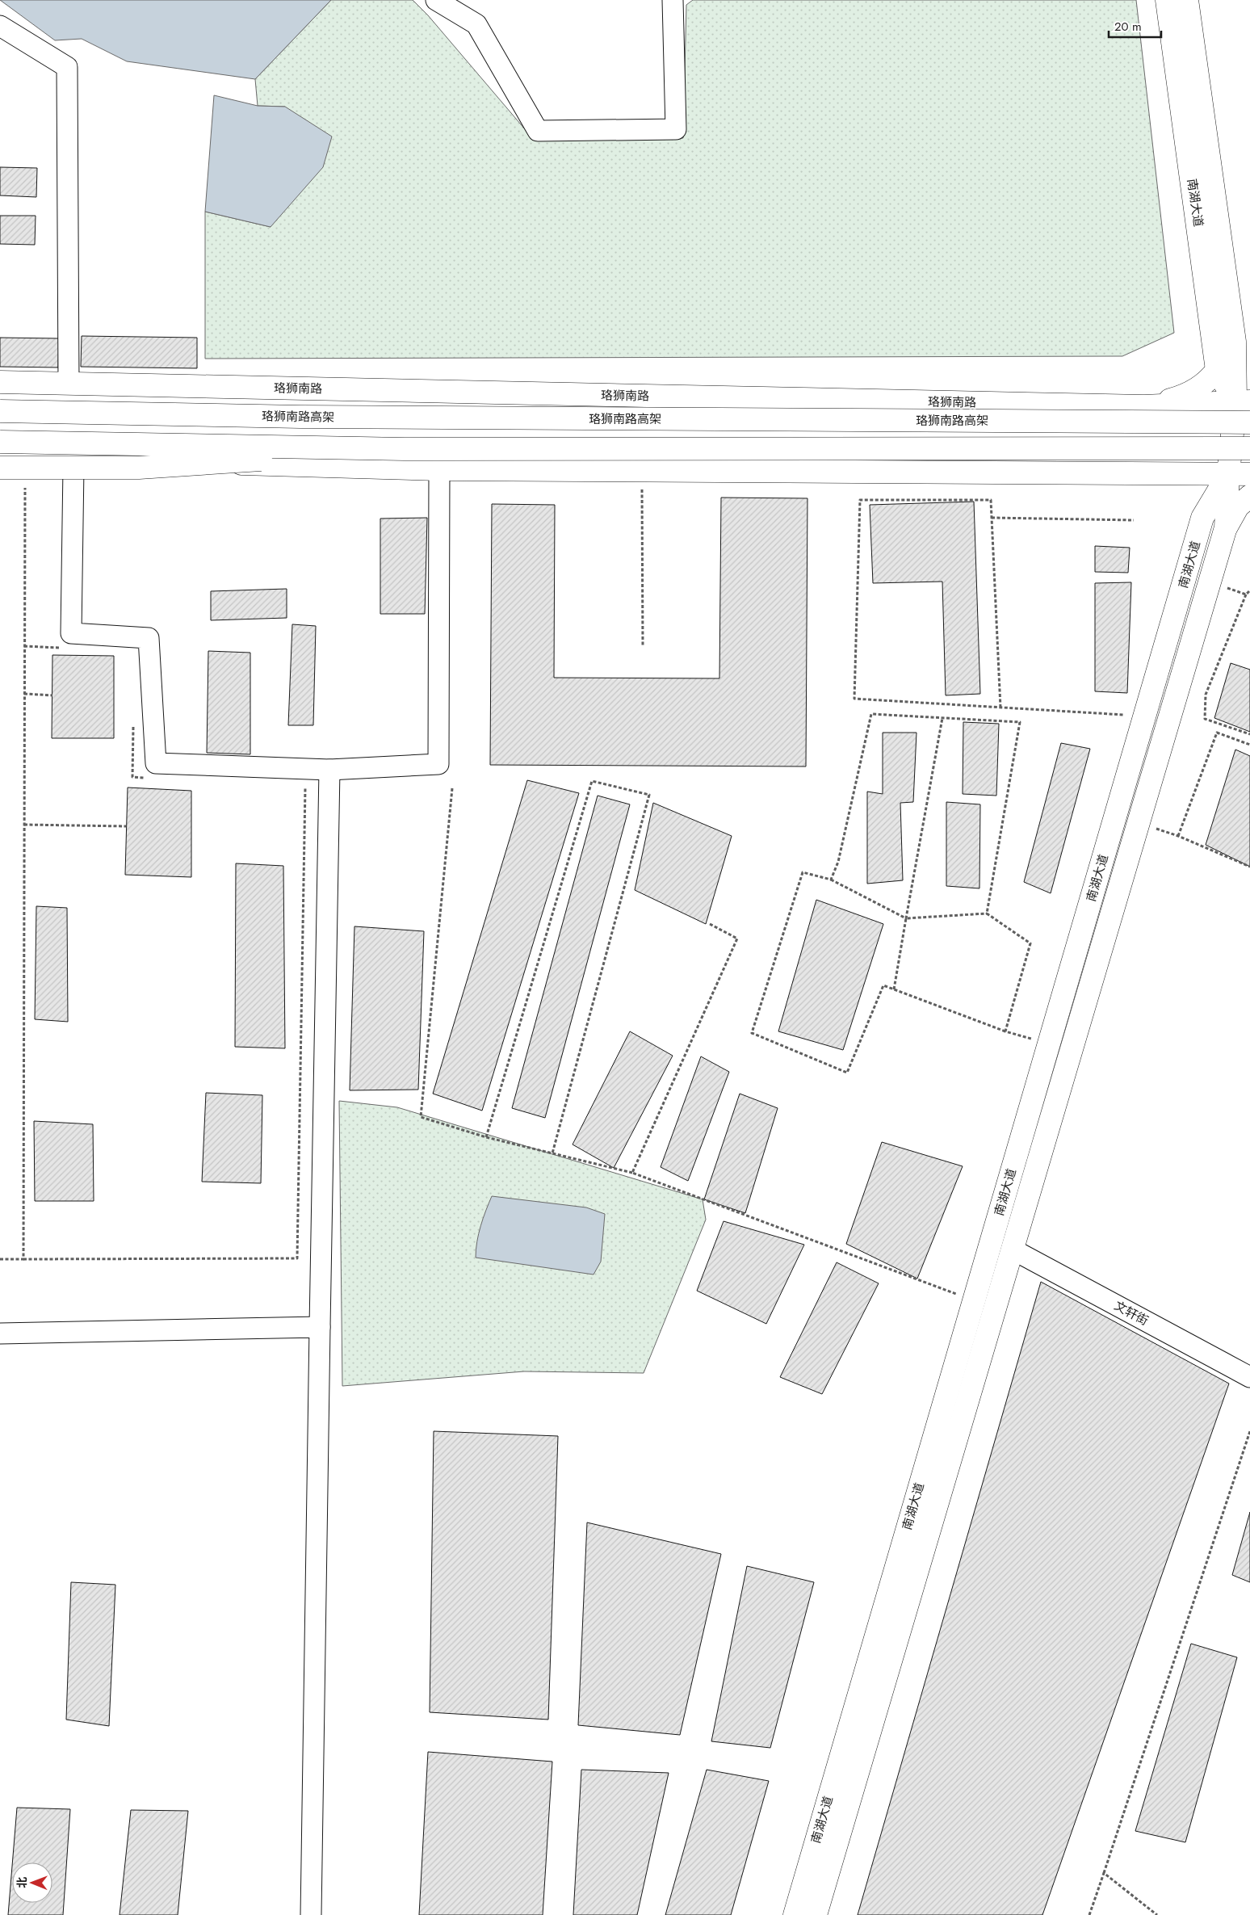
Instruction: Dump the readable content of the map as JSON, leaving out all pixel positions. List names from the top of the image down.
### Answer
{
  "streets": {
    "main road": ["南湖大道", "珞狮南路", "珞狮南路高架"],
    "street": ["文轩街"]
  },
  "crossings": [
    ["南湖大道", "珞狮南路"],
    ["南湖大道", "文轩街"]
  ],
  "scale_bar": "20 m",
  "north": "left"
}
